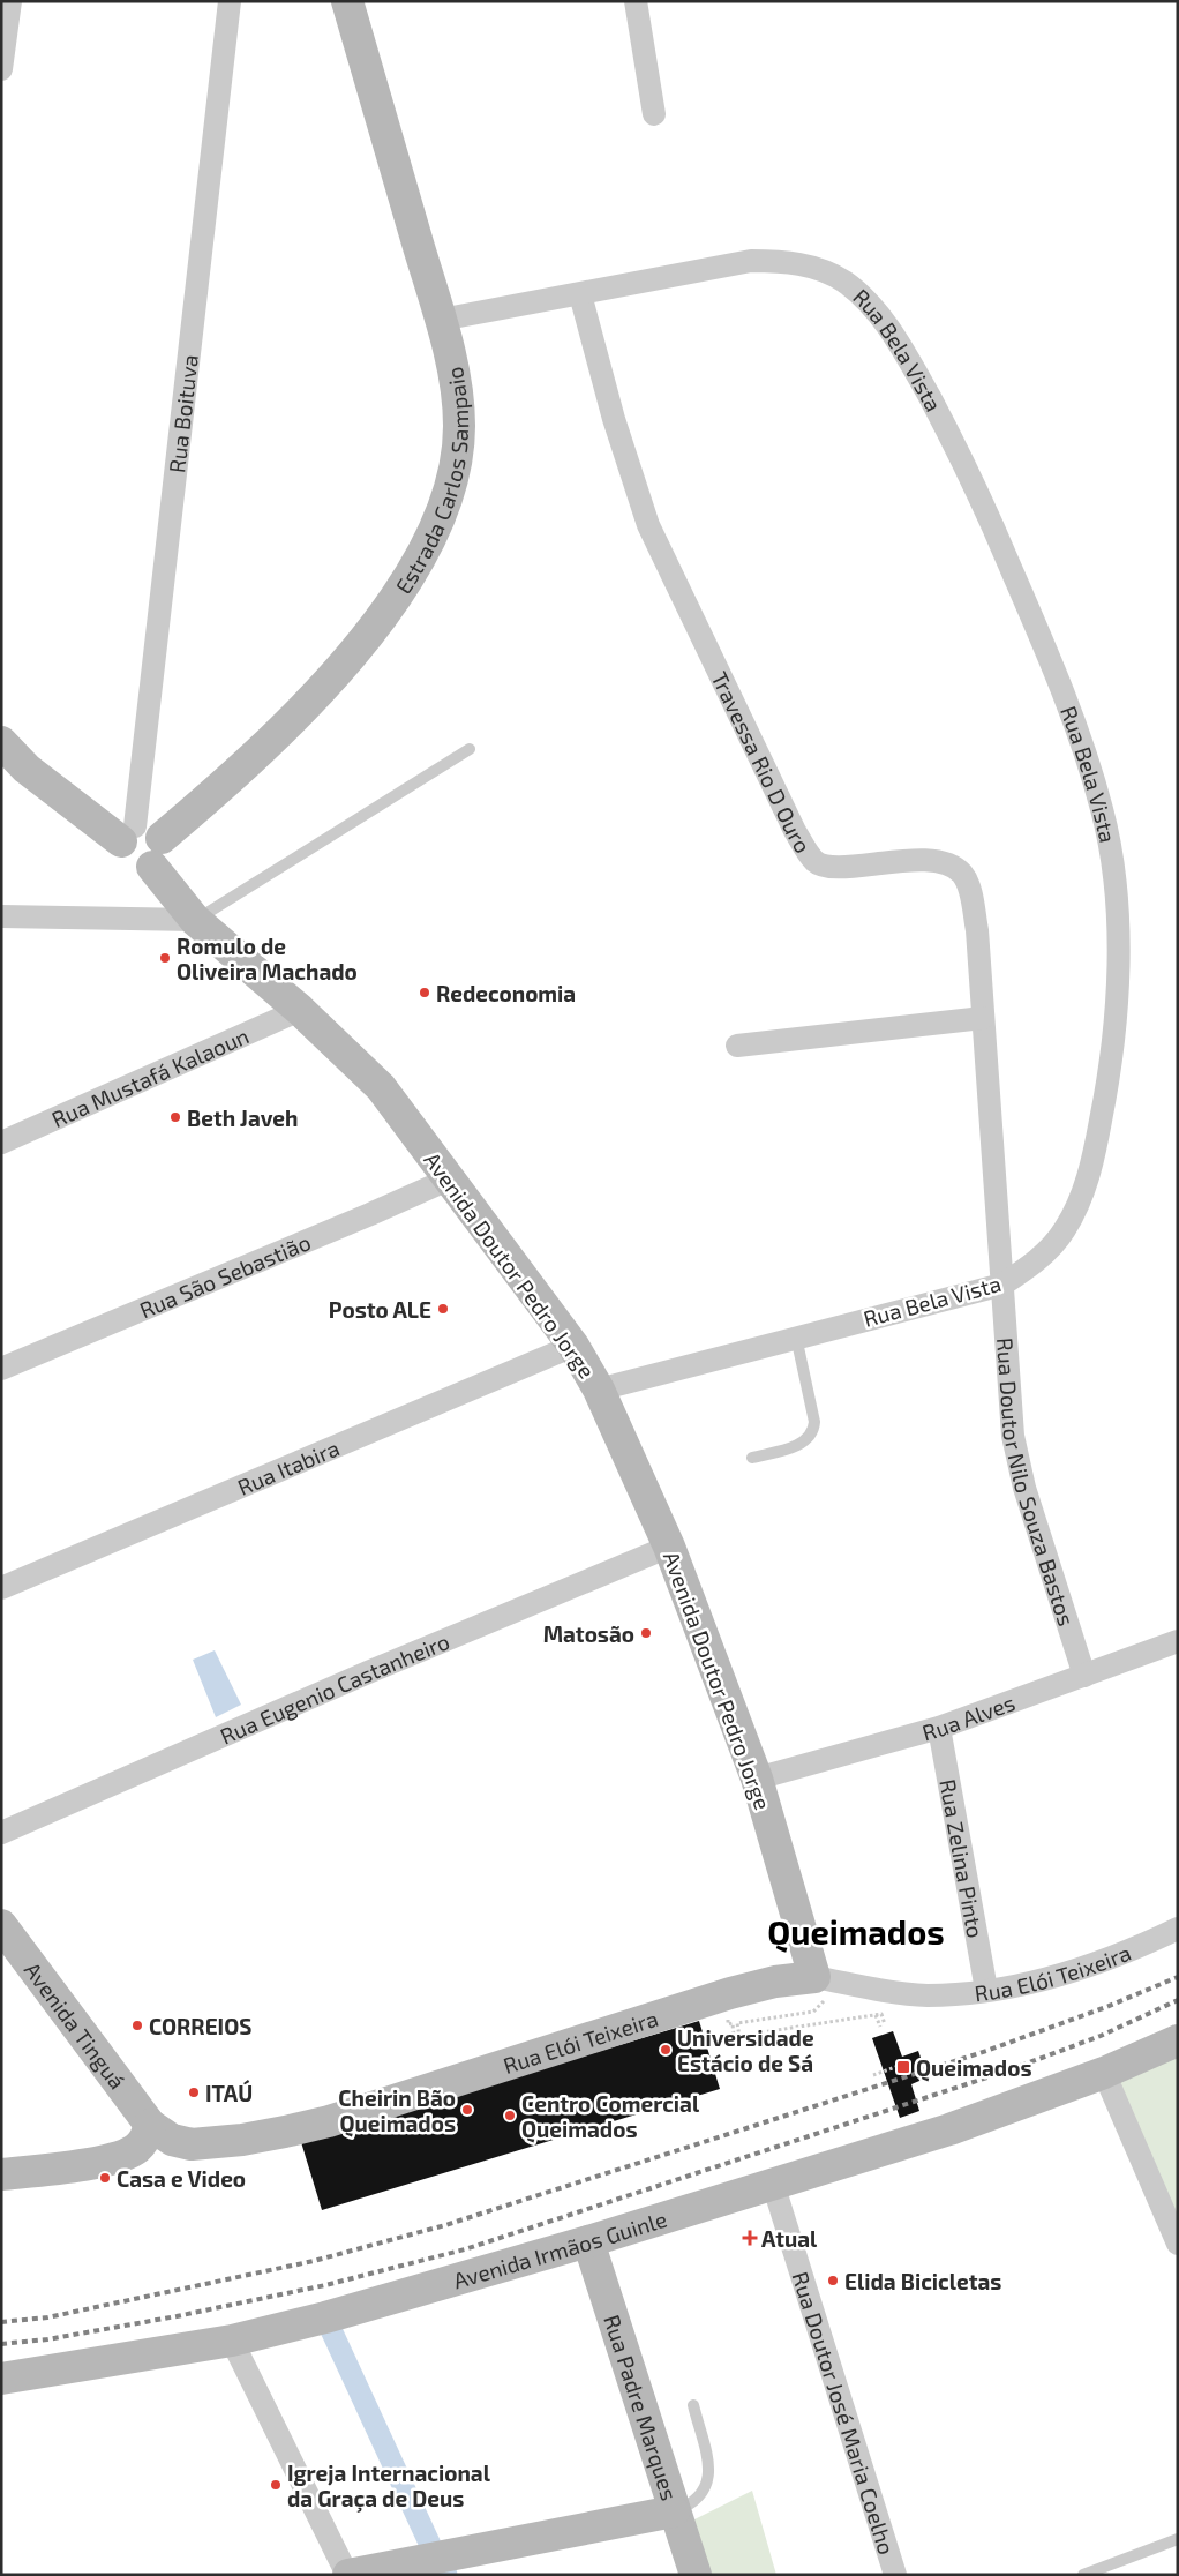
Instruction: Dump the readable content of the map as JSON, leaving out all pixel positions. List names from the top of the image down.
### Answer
{
  "streets": {
    "main road": [
      "Estrada Carlos Sampaio",
      "Avenida Doutor Pedro Jorge",
      "Rua Elói Teixeira",
      "Avenida Tinguá",
      "Avenida Irmãos Guinle",
      "Rua Padre Marques"
    ],
    "street": [
      "Rua Bela Vista",
      "Rua Boituva",
      "Travessa Rio D Ouro",
      "Rua Mustafá Kalaoun",
      "Rua São Sebastião",
      "Rua Itabira",
      "Rua Doutor Nilo Souza Bastos",
      "Rua Eugenio Castanheiro",
      "Rua Alves",
      "Rua Zelina Pinto",
      "Rua Doutor José Maria Coelho"
    ]
  },
  "crossings": [
    ["Rua Bela Vista", "Estrada Carlos Sampaio"],
    ["Rua Bela Vista", "Travessa Rio D Ouro"],
    ["Rua Bela Vista", "Avenida Doutor Pedro Jorge"],
    ["Rua Bela Vista", "Rua Doutor Nilo Souza Bastos"],
    ["Rua Boituva", "Estrada Carlos Sampaio"],
    ["Rua Boituva", "Avenida Doutor Pedro Jorge"],
    ["Estrada Carlos Sampaio", "Avenida Doutor Pedro Jorge"],
    ["Travessa Rio D Ouro", "Rua Doutor Nilo Souza Bastos"],
    ["Rua Mustafá Kalaoun", "Avenida Doutor Pedro Jorge"],
    ["Avenida Doutor Pedro Jorge", "Rua São Sebastião"],
    ["Avenida Doutor Pedro Jorge", "Rua Itabira"],
    ["Avenida Doutor Pedro Jorge", "Rua Eugenio Castanheiro"],
    ["Avenida Doutor Pedro Jorge", "Rua Alves"],
    ["Avenida Doutor Pedro Jorge", "Rua Elói Teixeira"],
    ["Rua Doutor Nilo Souza Bastos", "Rua Alves"],
    ["Rua Alves", "Rua Zelina Pinto"],
    ["Rua Zelina Pinto", "Rua Elói Teixeira"],
    ["Rua Elói Teixeira", "Avenida Tinguá"],
    ["Avenida Irmãos Guinle", "Rua Padre Marques"],
    ["Avenida Irmãos Guinle", "Rua Doutor José Maria Coelho"]
  ],
  "districts": ["Queimados"],
  "places": {
    "other": [
      "Romulo de Oliveira Machado",
      "Redeconomia",
      "Beth Javeh",
      "Posto ALE",
      "Matosão",
      "CORREIOS",
      "Universidade Estácio de Sá",
      "ITAÚ",
      "Cheirin Bão Queimados",
      "Centro Comercial Queimados",
      "Casa e Video",
      "Elida Bicicletas",
      "Igreja Internacional da Graça de Deus"
    ],
    "transit": ["Queimados"],
    "health": ["Atual"]
  }
}
